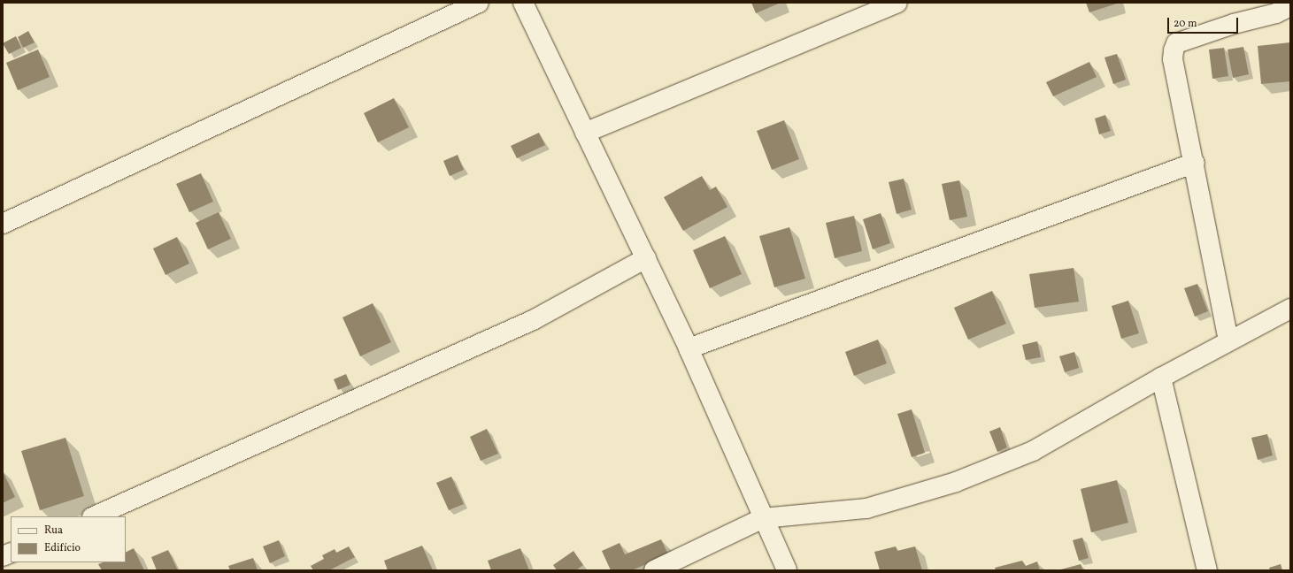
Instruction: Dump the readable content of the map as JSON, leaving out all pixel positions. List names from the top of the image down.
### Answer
{
  "legend": ["Rua", "Edifício"],
  "scale_bar": "20 m"
}
